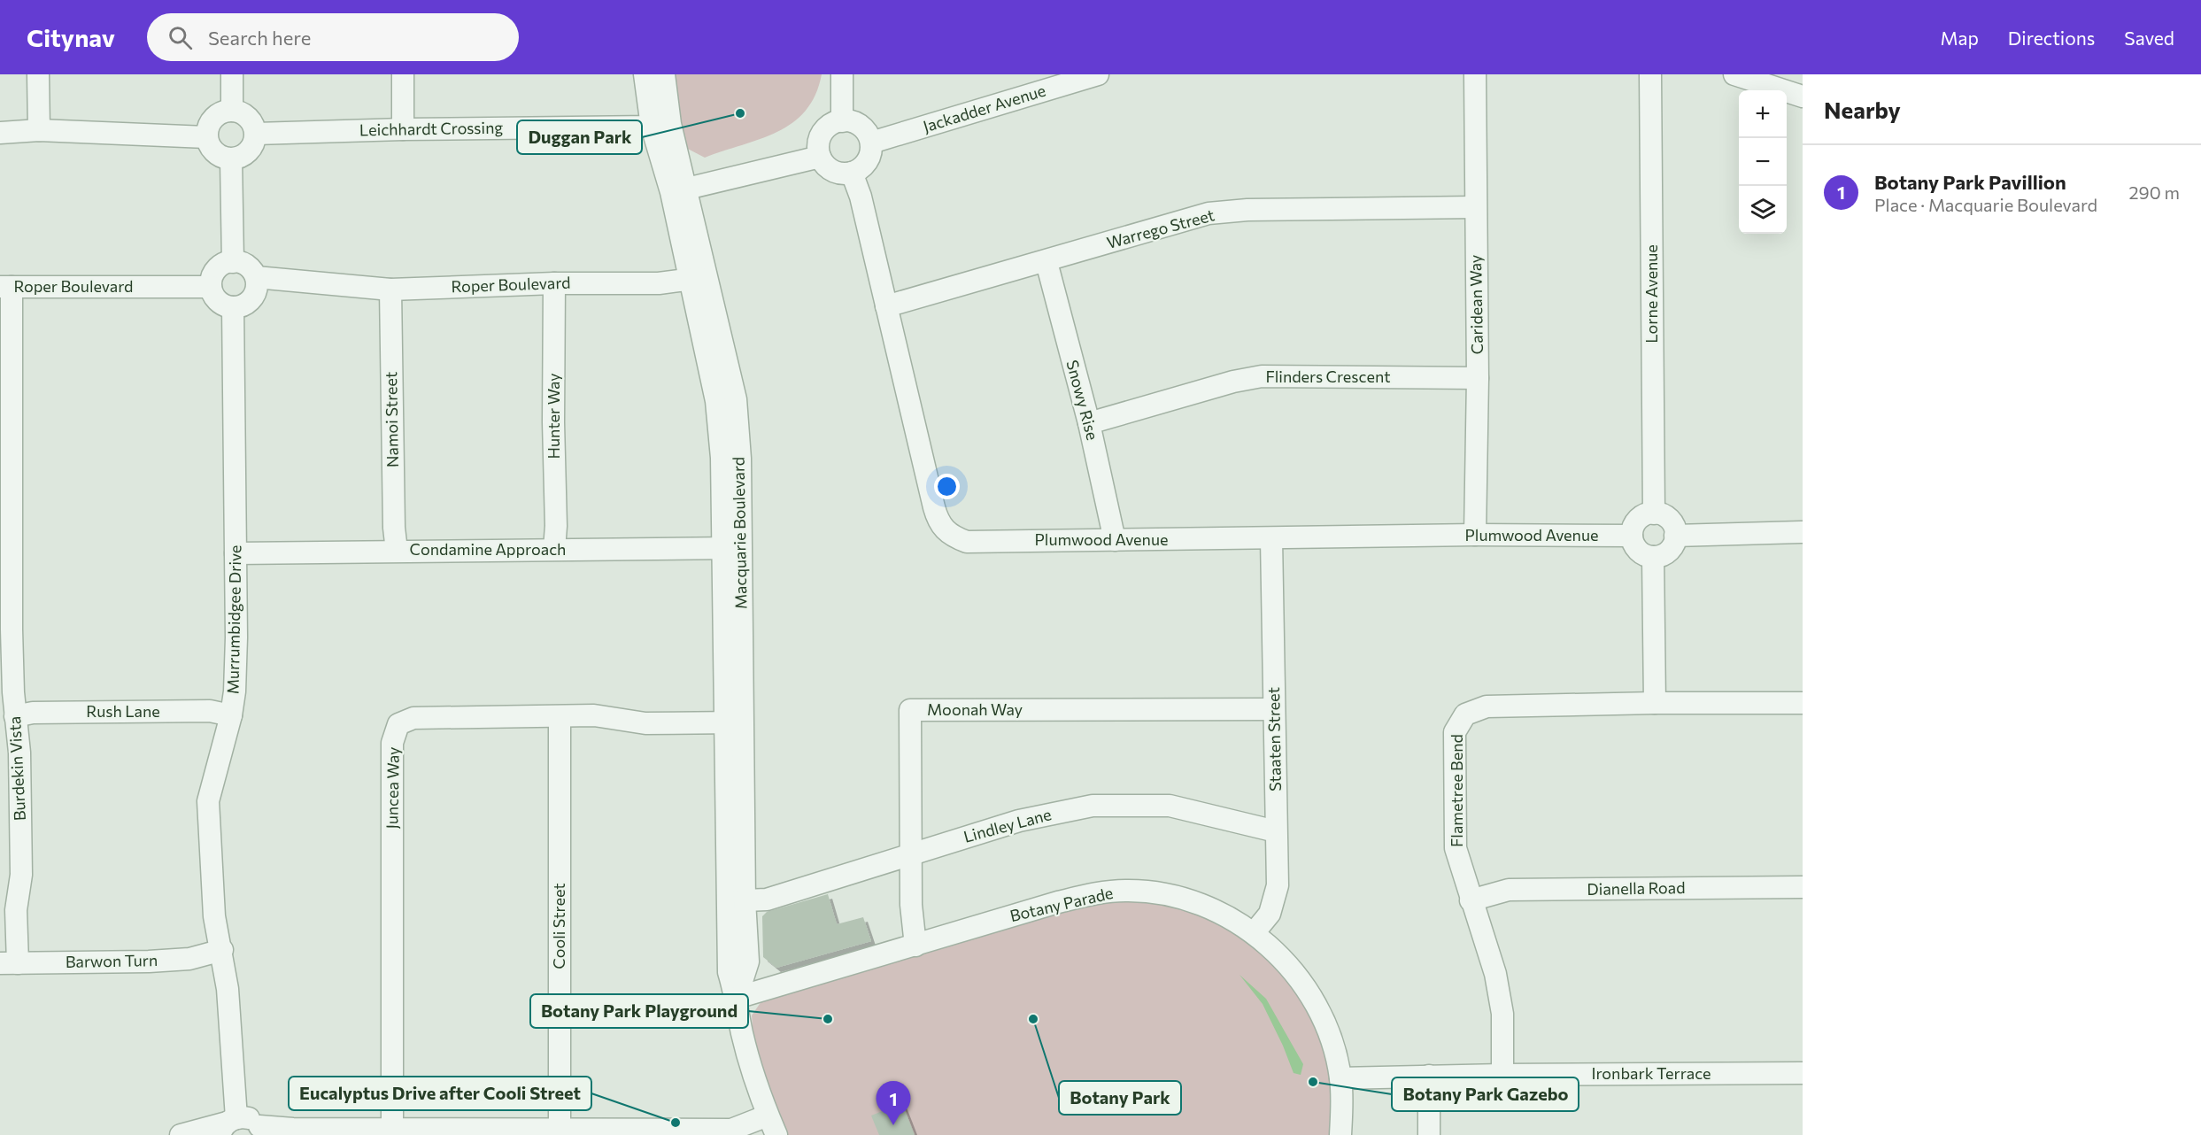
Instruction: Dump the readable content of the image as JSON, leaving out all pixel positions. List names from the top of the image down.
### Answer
{
  "streets": {
    "street": [
      "Jackadder Avenue",
      "Leichhardt Crossing",
      "Warrego Street",
      "Roper Boulevard",
      "Lorne Avenue",
      "Caridean Way",
      "Flinders Crescent",
      "Snowy Rise",
      "Hunter Way",
      "Namoi Street",
      "Macquarie Boulevard",
      "Plumwood Avenue",
      "Condamine Approach",
      "Murrumbidgee Drive",
      "Moonah Way",
      "Rush Lane",
      "Staaten Street",
      "Burdekin Vista",
      "Juncea Way",
      "Flametree Bend",
      "Lindley Lane",
      "Dianella Road",
      "Botany Parade",
      "Cooli Street",
      "Barwon Turn",
      "Ironbark Terrace"
    ]
  },
  "crossings": [
    ["Jackadder Avenue", "Plumwood Avenue"],
    ["Leichhardt Crossing", "Macquarie Boulevard"],
    ["Warrego Street", "Caridean Way"],
    ["Warrego Street", "Snowy Rise"],
    ["Warrego Street", "Plumwood Avenue"],
    ["Roper Boulevard", "Hunter Way"],
    ["Roper Boulevard", "Namoi Street"],
    ["Roper Boulevard", "Macquarie Boulevard"],
    ["Roper Boulevard", "Murrumbidgee Drive"],
    ["Roper Boulevard", "Burdekin Vista"],
    ["Lorne Avenue", "Plumwood Avenue"],
    ["Caridean Way", "Flinders Crescent"],
    ["Caridean Way", "Plumwood Avenue"],
    ["Flinders Crescent", "Snowy Rise"],
    ["Snowy Rise", "Plumwood Avenue"],
    ["Hunter Way", "Condamine Approach"],
    ["Namoi Street", "Condamine Approach"],
    ["Macquarie Boulevard", "Condamine Approach"],
    ["Macquarie Boulevard", "Juncea Way"],
    ["Macquarie Boulevard", "Lindley Lane"],
    ["Macquarie Boulevard", "Botany Parade"],
    ["Plumwood Avenue", "Staaten Street"],
    ["Condamine Approach", "Murrumbidgee Drive"],
    ["Murrumbidgee Drive", "Rush Lane"],
    ["Murrumbidgee Drive", "Barwon Turn"],
    ["Moonah Way", "Staaten Street"],
    ["Moonah Way", "Lindley Lane"],
    ["Moonah Way", "Botany Parade"],
    ["Rush Lane", "Burdekin Vista"],
    ["Staaten Street", "Lindley Lane"],
    ["Staaten Street", "Botany Parade"],
    ["Burdekin Vista", "Barwon Turn"],
    ["Juncea Way", "Cooli Street"],
    ["Flametree Bend", "Dianella Road"],
    ["Flametree Bend", "Ironbark Terrace"],
    ["Botany Parade", "Ironbark Terrace"]
  ],
  "places": [
    "Duggan Park",
    "Botany Park Playground",
    "Botany Park",
    "Botany Park Gazebo",
    "Eucalyptus Drive after Cooli Street"
  ],
  "page": {
    "header": "Citynav",
    "search": "Search here",
    "nav": ["Map", "Directions", "Saved"],
    "heading": "Nearby",
    "map_buttons": ["+", "−"],
    "list": [
      {
        "mark": "1",
        "name": "Botany Park Pavillion",
        "note": "Place · Macquarie Boulevard",
        "value": "290 m"
      }
    ],
    "pins": "1"
  }
}
